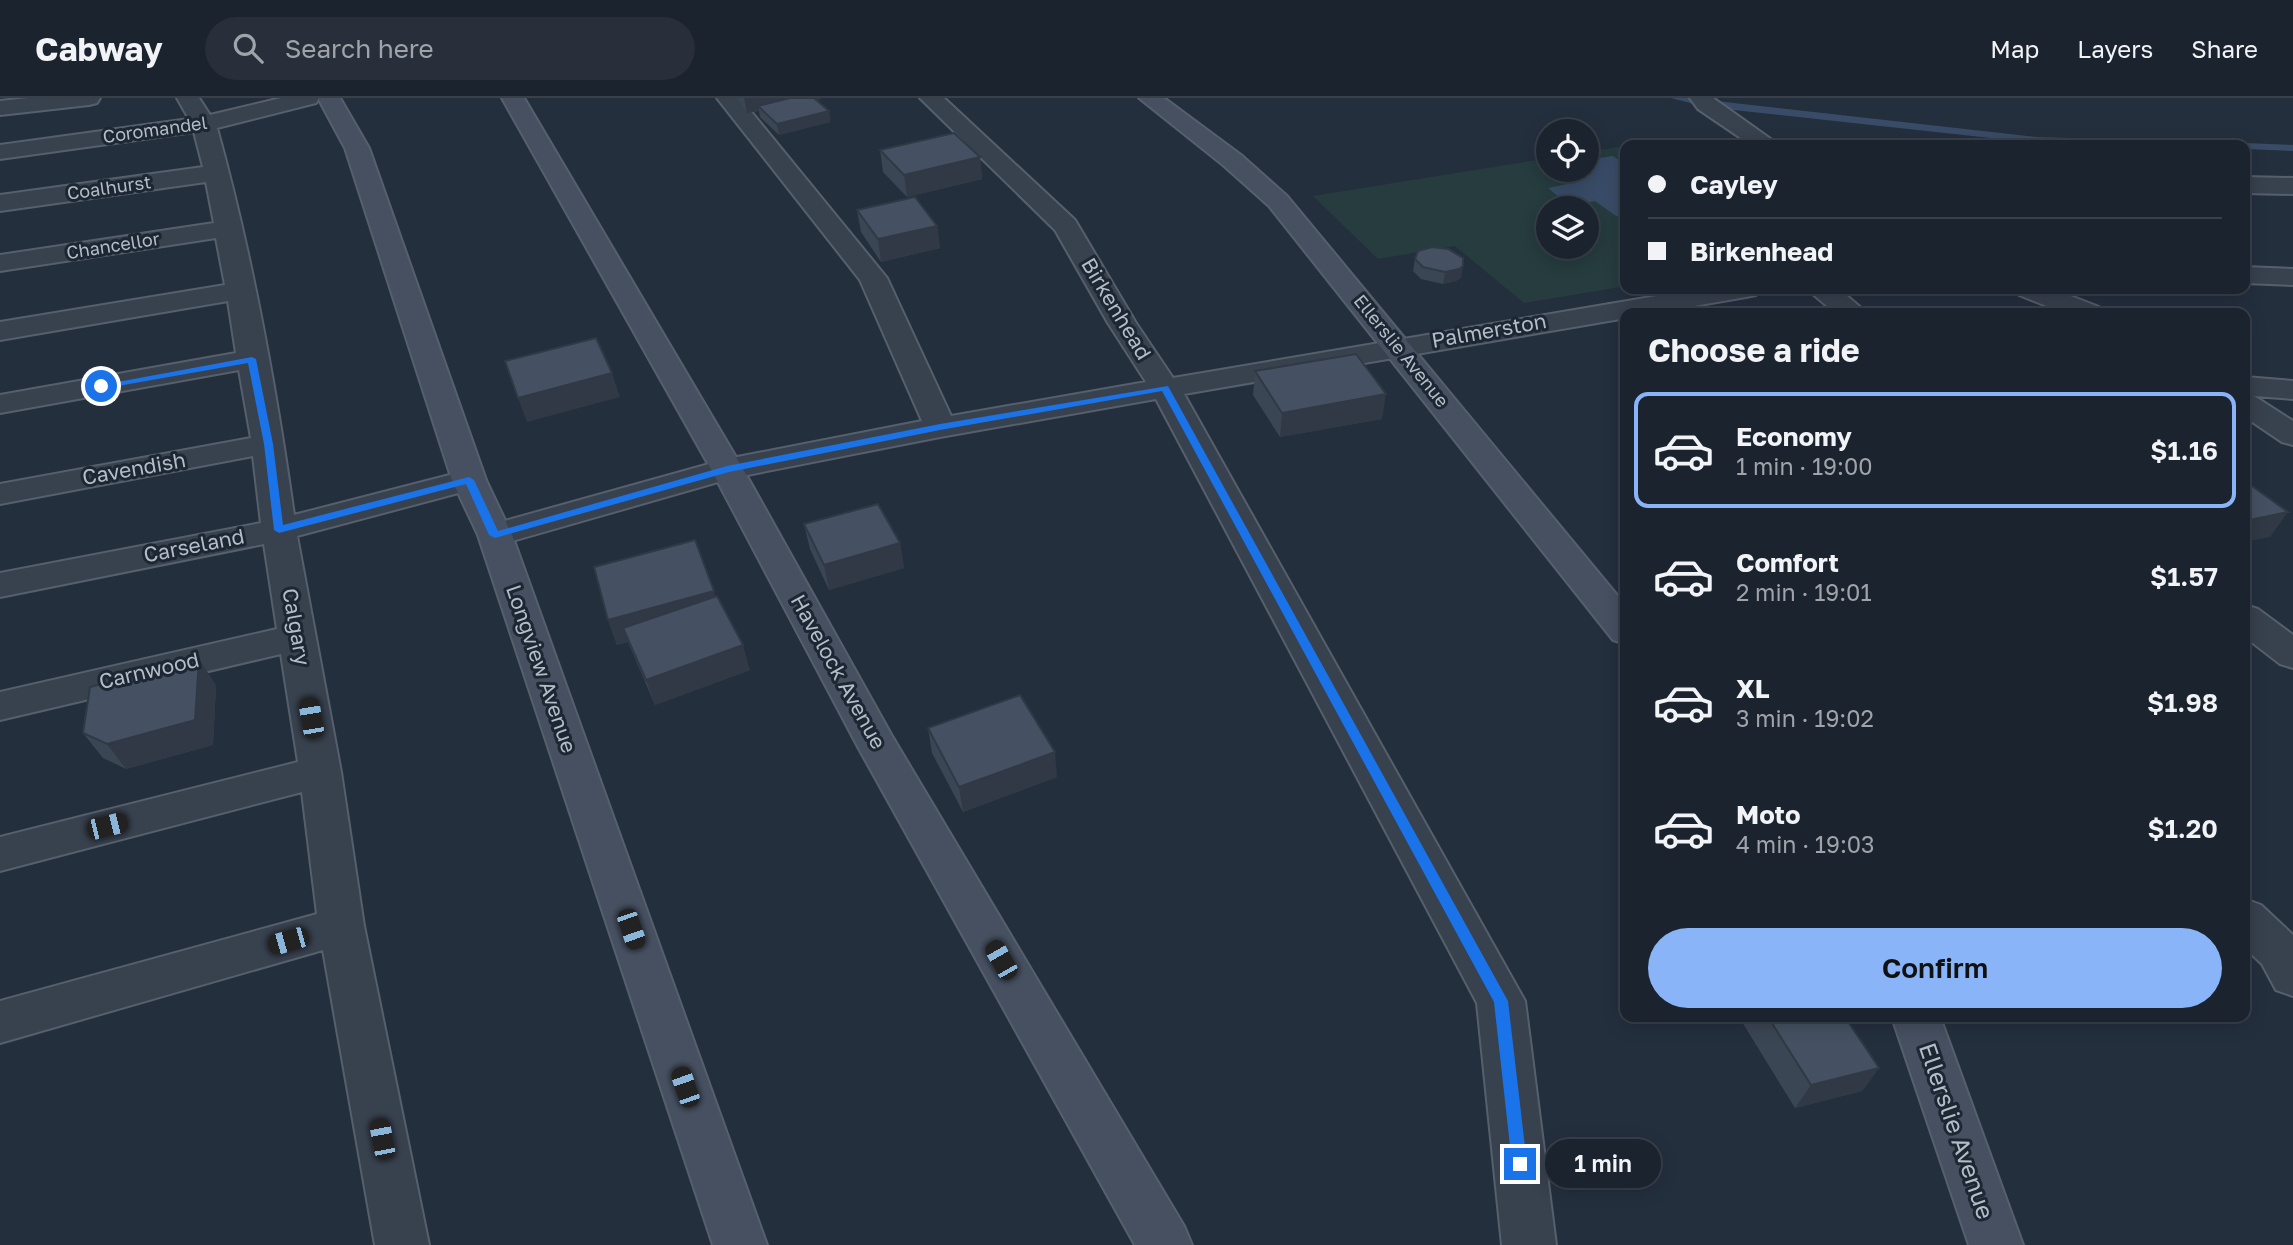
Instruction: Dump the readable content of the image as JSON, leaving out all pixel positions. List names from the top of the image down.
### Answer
{
  "streets": {
    "street": [
      "Coromandel",
      "Coalhurst",
      "Chancellor",
      "Birkenhead",
      "Palmerston",
      "Ellerslie Avenue",
      "Cavendish",
      "Carseland",
      "Calgary",
      "Longview Avenue",
      "Carnwood",
      "Havelock Avenue"
    ]
  },
  "crossings": [
    ["Coromandel", "Calgary"],
    ["Coalhurst", "Calgary"],
    ["Chancellor", "Calgary"],
    ["Birkenhead", "Palmerston"],
    ["Palmerston", "Ellerslie Avenue"],
    ["Palmerston", "Longview Avenue"],
    ["Palmerston", "Havelock Avenue"],
    ["Cavendish", "Calgary"],
    ["Carseland", "Calgary"],
    ["Carseland", "Longview Avenue"],
    ["Calgary", "Carnwood"]
  ],
  "page": {
    "header": "Cabway",
    "search": "Search here",
    "nav": ["Map", "Layers", "Share"],
    "banner": ["Cayley", "Birkenhead"],
    "heading": "Choose a ride",
    "list": [
      {
        "name": "Economy",
        "note": "1 min · 19:00",
        "value": "$1.16"
      },
      {
        "name": "Comfort",
        "note": "2 min · 19:01",
        "value": "$1.57"
      },
      {
        "name": "XL",
        "note": "3 min · 19:02",
        "value": "$1.98"
      },
      {
        "name": "Moto",
        "note": "4 min · 19:03",
        "value": "$1.20"
      }
    ],
    "buttons": "Confirm",
    "bubble": "1 min"
  }
}
